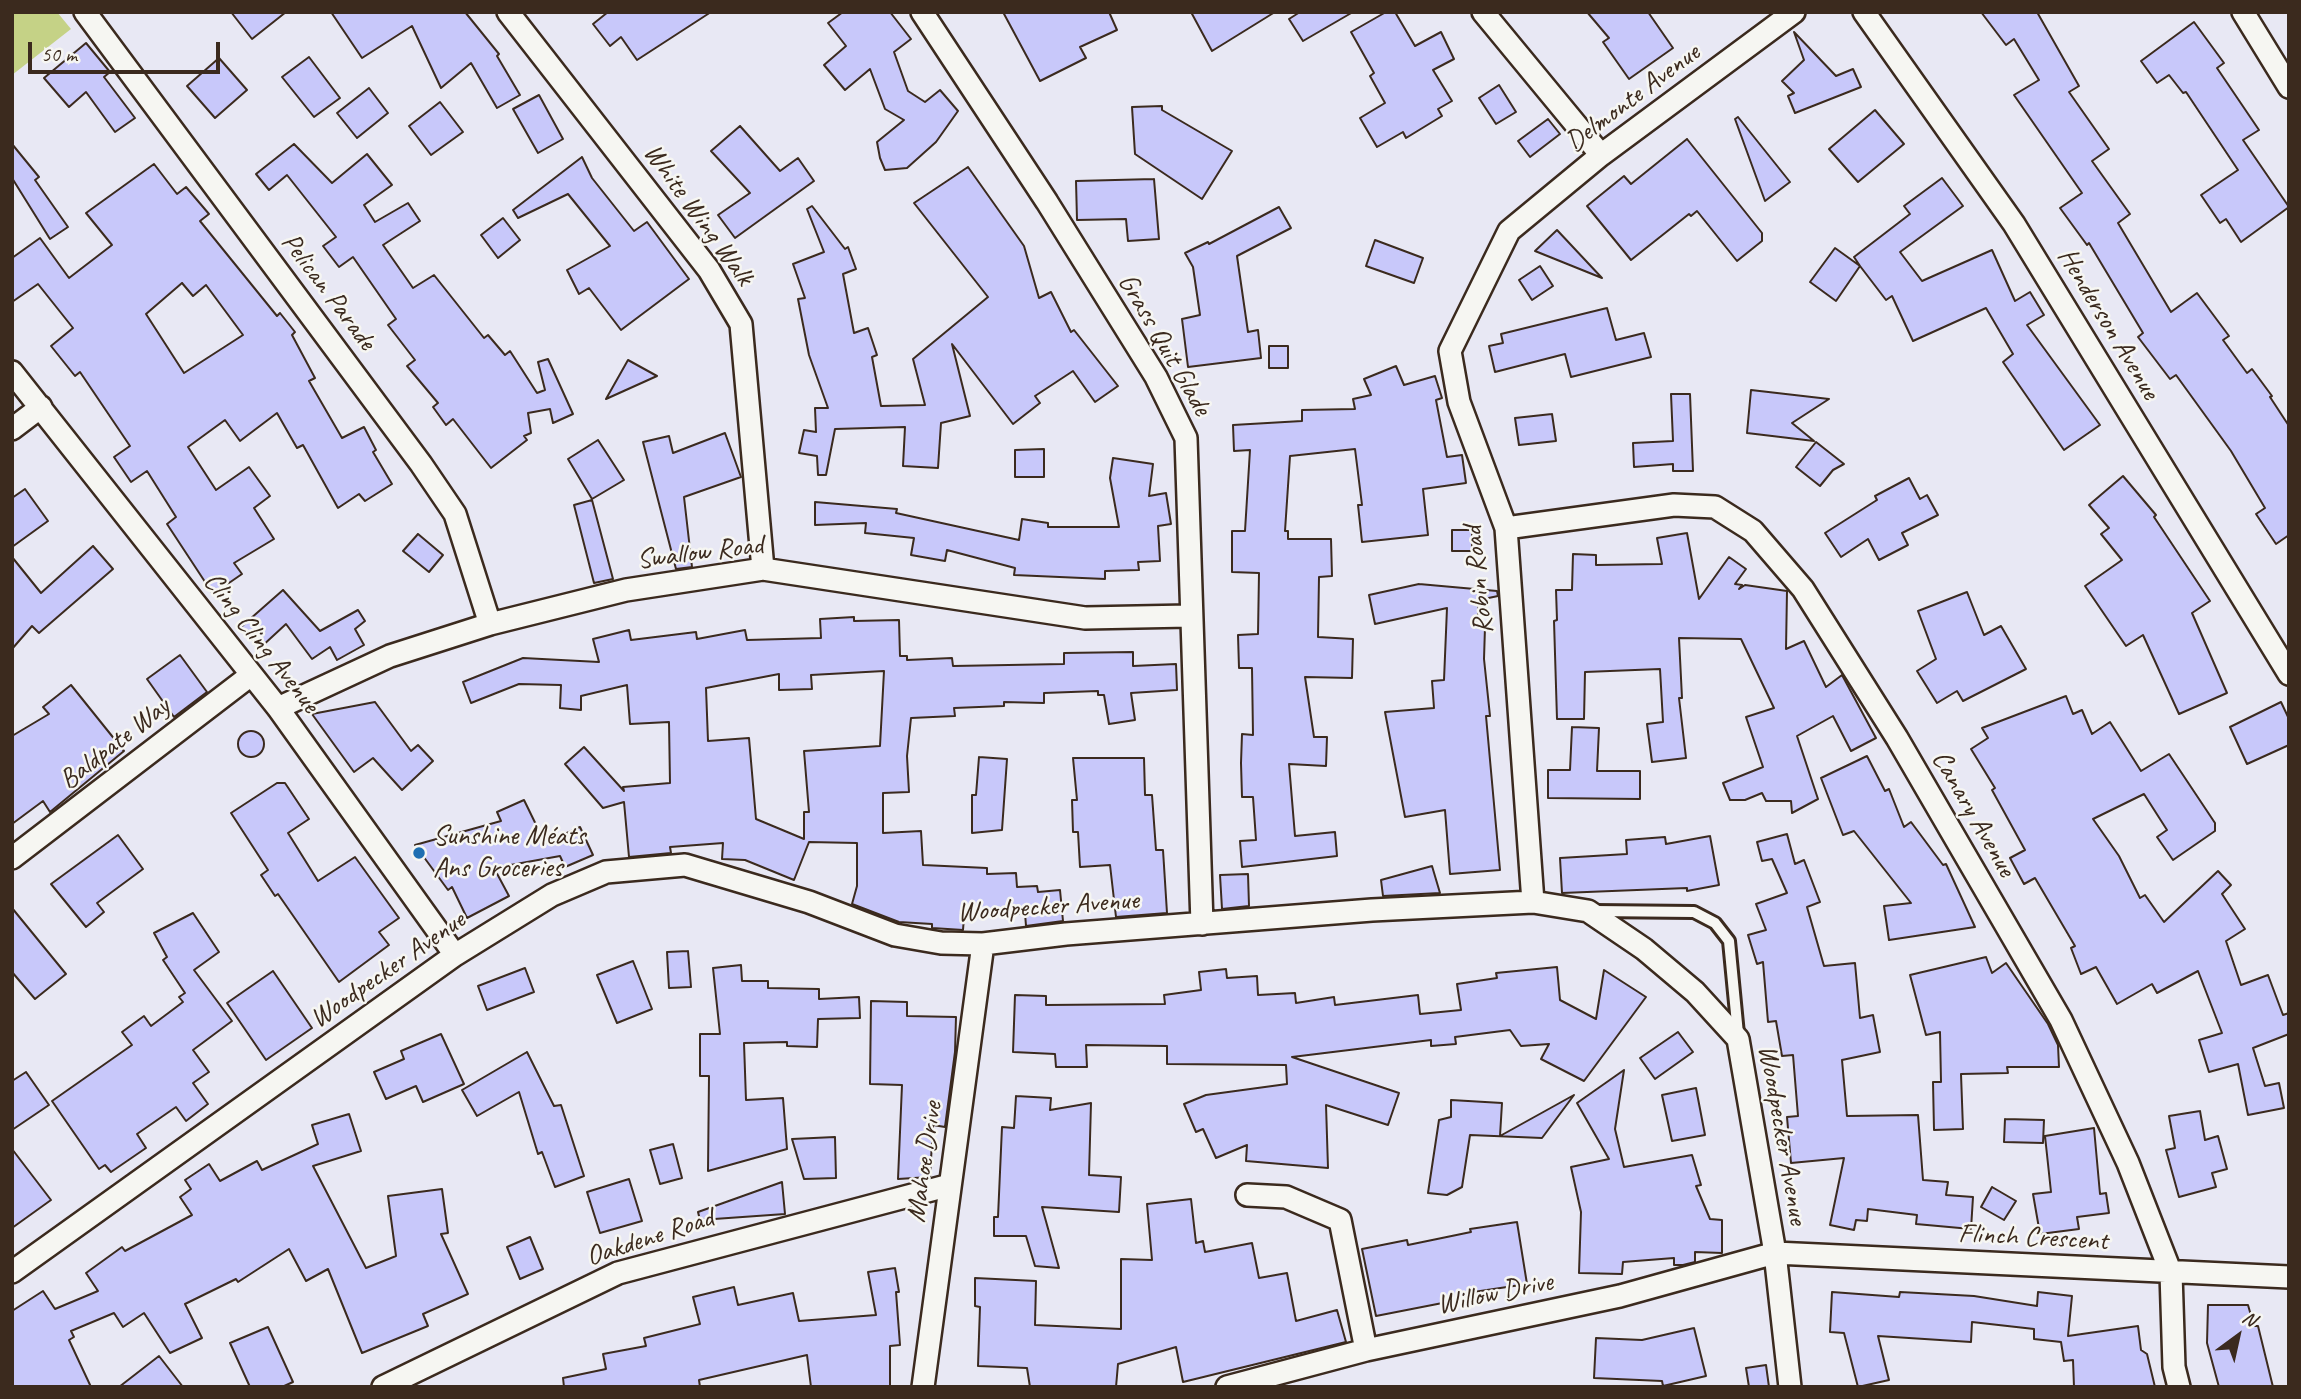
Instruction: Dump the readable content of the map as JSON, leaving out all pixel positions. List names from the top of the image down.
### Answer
{
  "streets": {
    "street": [
      "Delmonte Avenue",
      "White Wing Walk",
      "Pelican Parade",
      "Henderson Avenue",
      "Grass Quit Glade",
      "Swallow Road",
      "Robin Road",
      "Cling Cling Avenue",
      "Baldpate Way",
      "Canary Avenue",
      "Woodpecker Avenue",
      "Mahoe Drive",
      "Oakdene Road",
      "Flinch Crescent",
      "Willow Drive"
    ]
  },
  "crossings": [
    ["Delmonte Avenue", "Robin Road"],
    ["White Wing Walk", "Swallow Road"],
    ["Pelican Parade", "Swallow Road"],
    ["Grass Quit Glade", "Swallow Road"],
    ["Grass Quit Glade", "Woodpecker Avenue"],
    ["Swallow Road", "Cling Cling Avenue"],
    ["Robin Road", "Canary Avenue"],
    ["Robin Road", "Woodpecker Avenue"],
    ["Cling Cling Avenue", "Baldpate Way"],
    ["Cling Cling Avenue", "Woodpecker Avenue"],
    ["Canary Avenue", "Flinch Crescent"],
    ["Woodpecker Avenue", "Mahoe Drive"],
    ["Woodpecker Avenue", "Flinch Crescent"],
    ["Woodpecker Avenue", "Willow Drive"],
    ["Mahoe Drive", "Oakdene Road"],
    ["Flinch Crescent", "Willow Drive"]
  ],
  "places": ["Sunshine Méats Ans Groceries"],
  "scale_bar": "50 m",
  "north": "top right"
}
